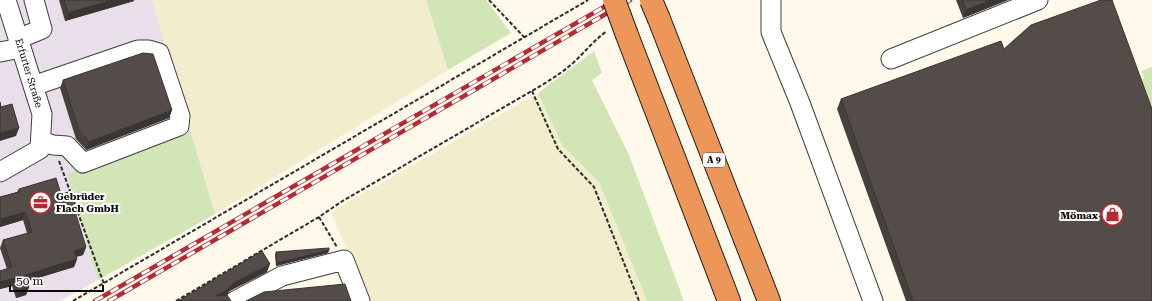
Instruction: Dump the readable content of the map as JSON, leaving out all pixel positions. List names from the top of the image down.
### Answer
{
  "streets": {
    "highway": ["A 9"],
    "street": ["Erfurter Straße"]
  },
  "places": {
    "office": ["Gebrüder Flach GmbH"],
    "shop": ["Mömax"]
  },
  "scale_bar": "50 m"
}
